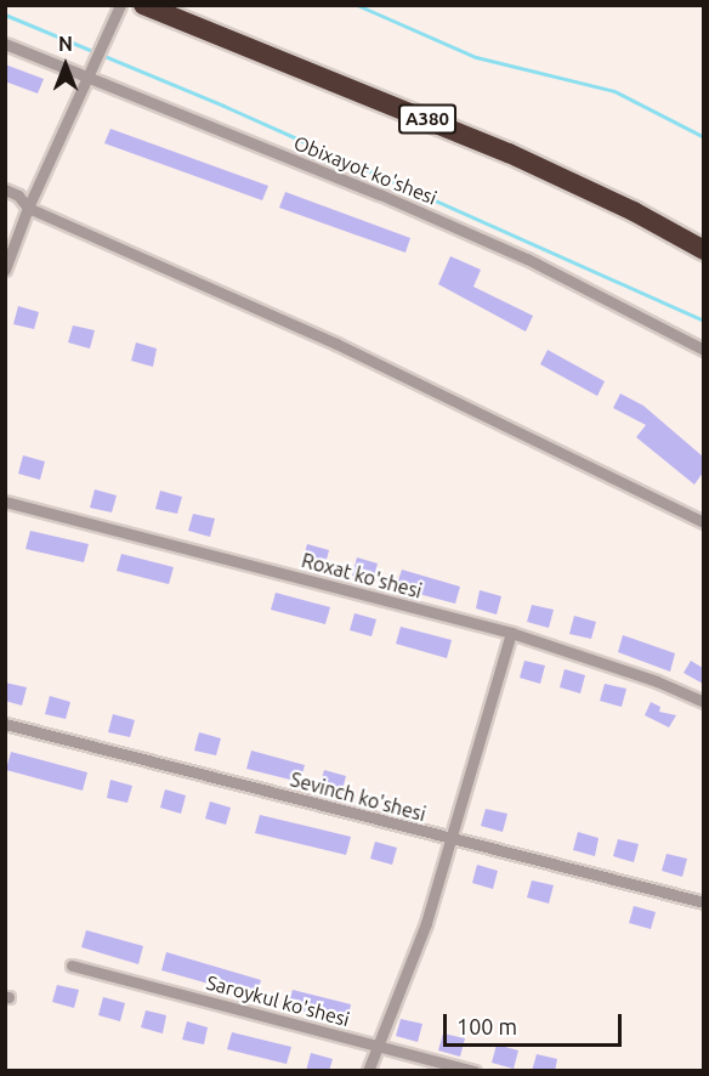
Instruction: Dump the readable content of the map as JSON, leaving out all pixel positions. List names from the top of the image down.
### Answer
{
  "streets": {
    "highway": ["A380"],
    "street": [
      "Obixayot ko'shesi",
      "Roxat ko'shesi",
      "Sevinch ko'shesi",
      "Saroykul ko'shesi"
    ]
  },
  "scale_bar": "100 m",
  "north": "top"
}
